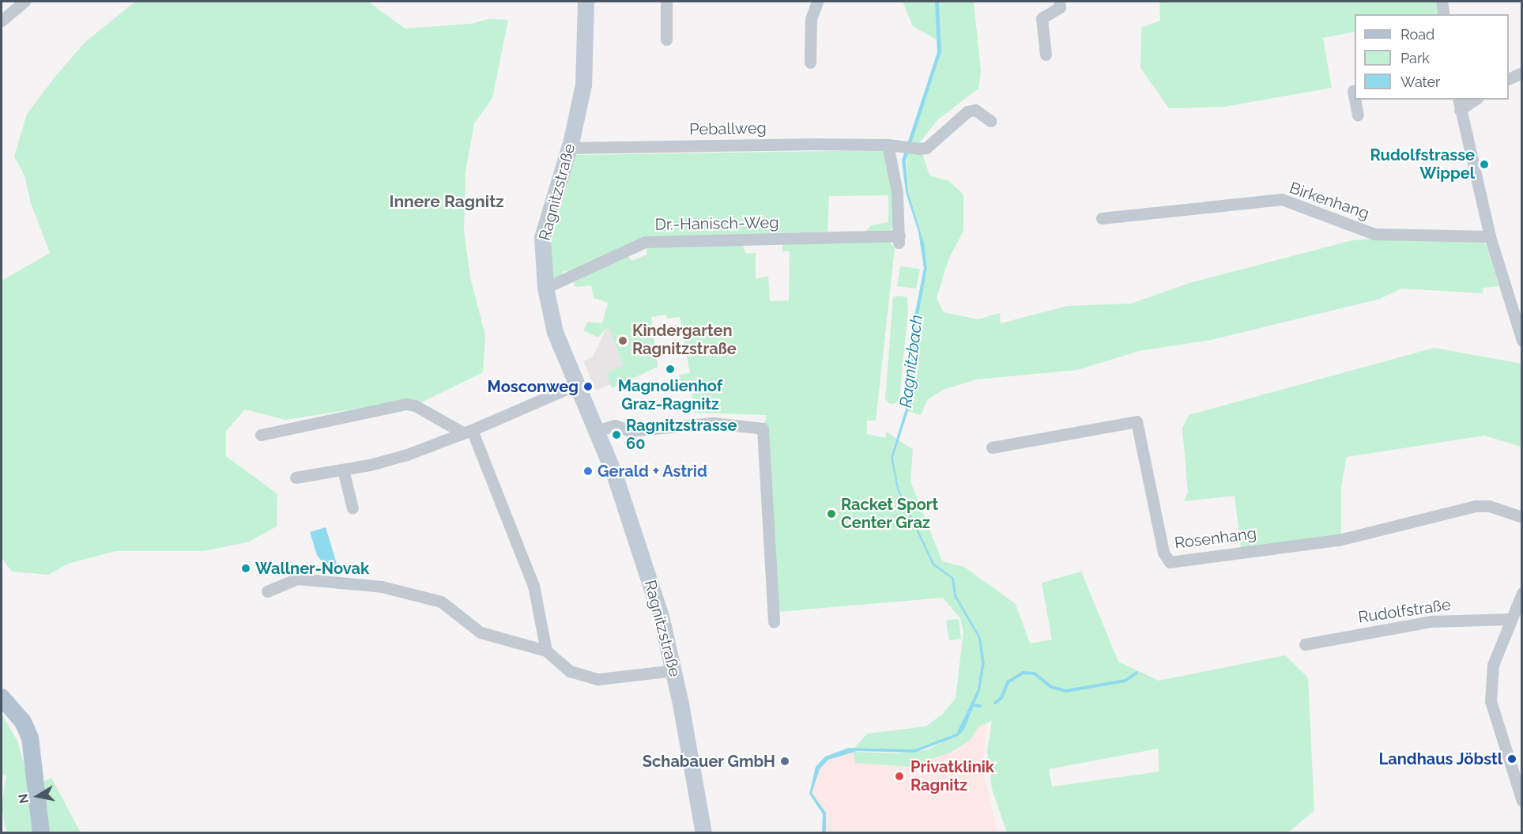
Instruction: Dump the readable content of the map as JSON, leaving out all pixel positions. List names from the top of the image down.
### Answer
{
  "streets": {
    "main road": ["Ragnitzstraße"],
    "street": [
      "Peballweg",
      "Birkenhang",
      "Dr.-Hanisch-Weg",
      "Rosenhang",
      "Rudolfstraße"
    ]
  },
  "crossings": [
    ["Peballweg", "Ragnitzstraße"],
    ["Peballweg", "Dr.-Hanisch-Weg"],
    ["Ragnitzstraße", "Dr.-Hanisch-Weg"]
  ],
  "districts": ["Innere Ragnitz"],
  "water": ["Ragnitzbach"],
  "places": [
    "Rudolfstrasse Wippel",
    "Kindergarten Ragnitzstraße",
    "Magnolienhof Graz-Ragnitz",
    "Mosconweg",
    "Ragnitzstrasse 60",
    "Gerald + Astrid",
    "Racket Sport Center Graz",
    "Wallner-Novak",
    "Landhaus Jöbstl",
    "Schabauer GmbH",
    "Privatklinik Ragnitz"
  ],
  "legend": ["Road", "Park", "Water"],
  "north": "left"
}
